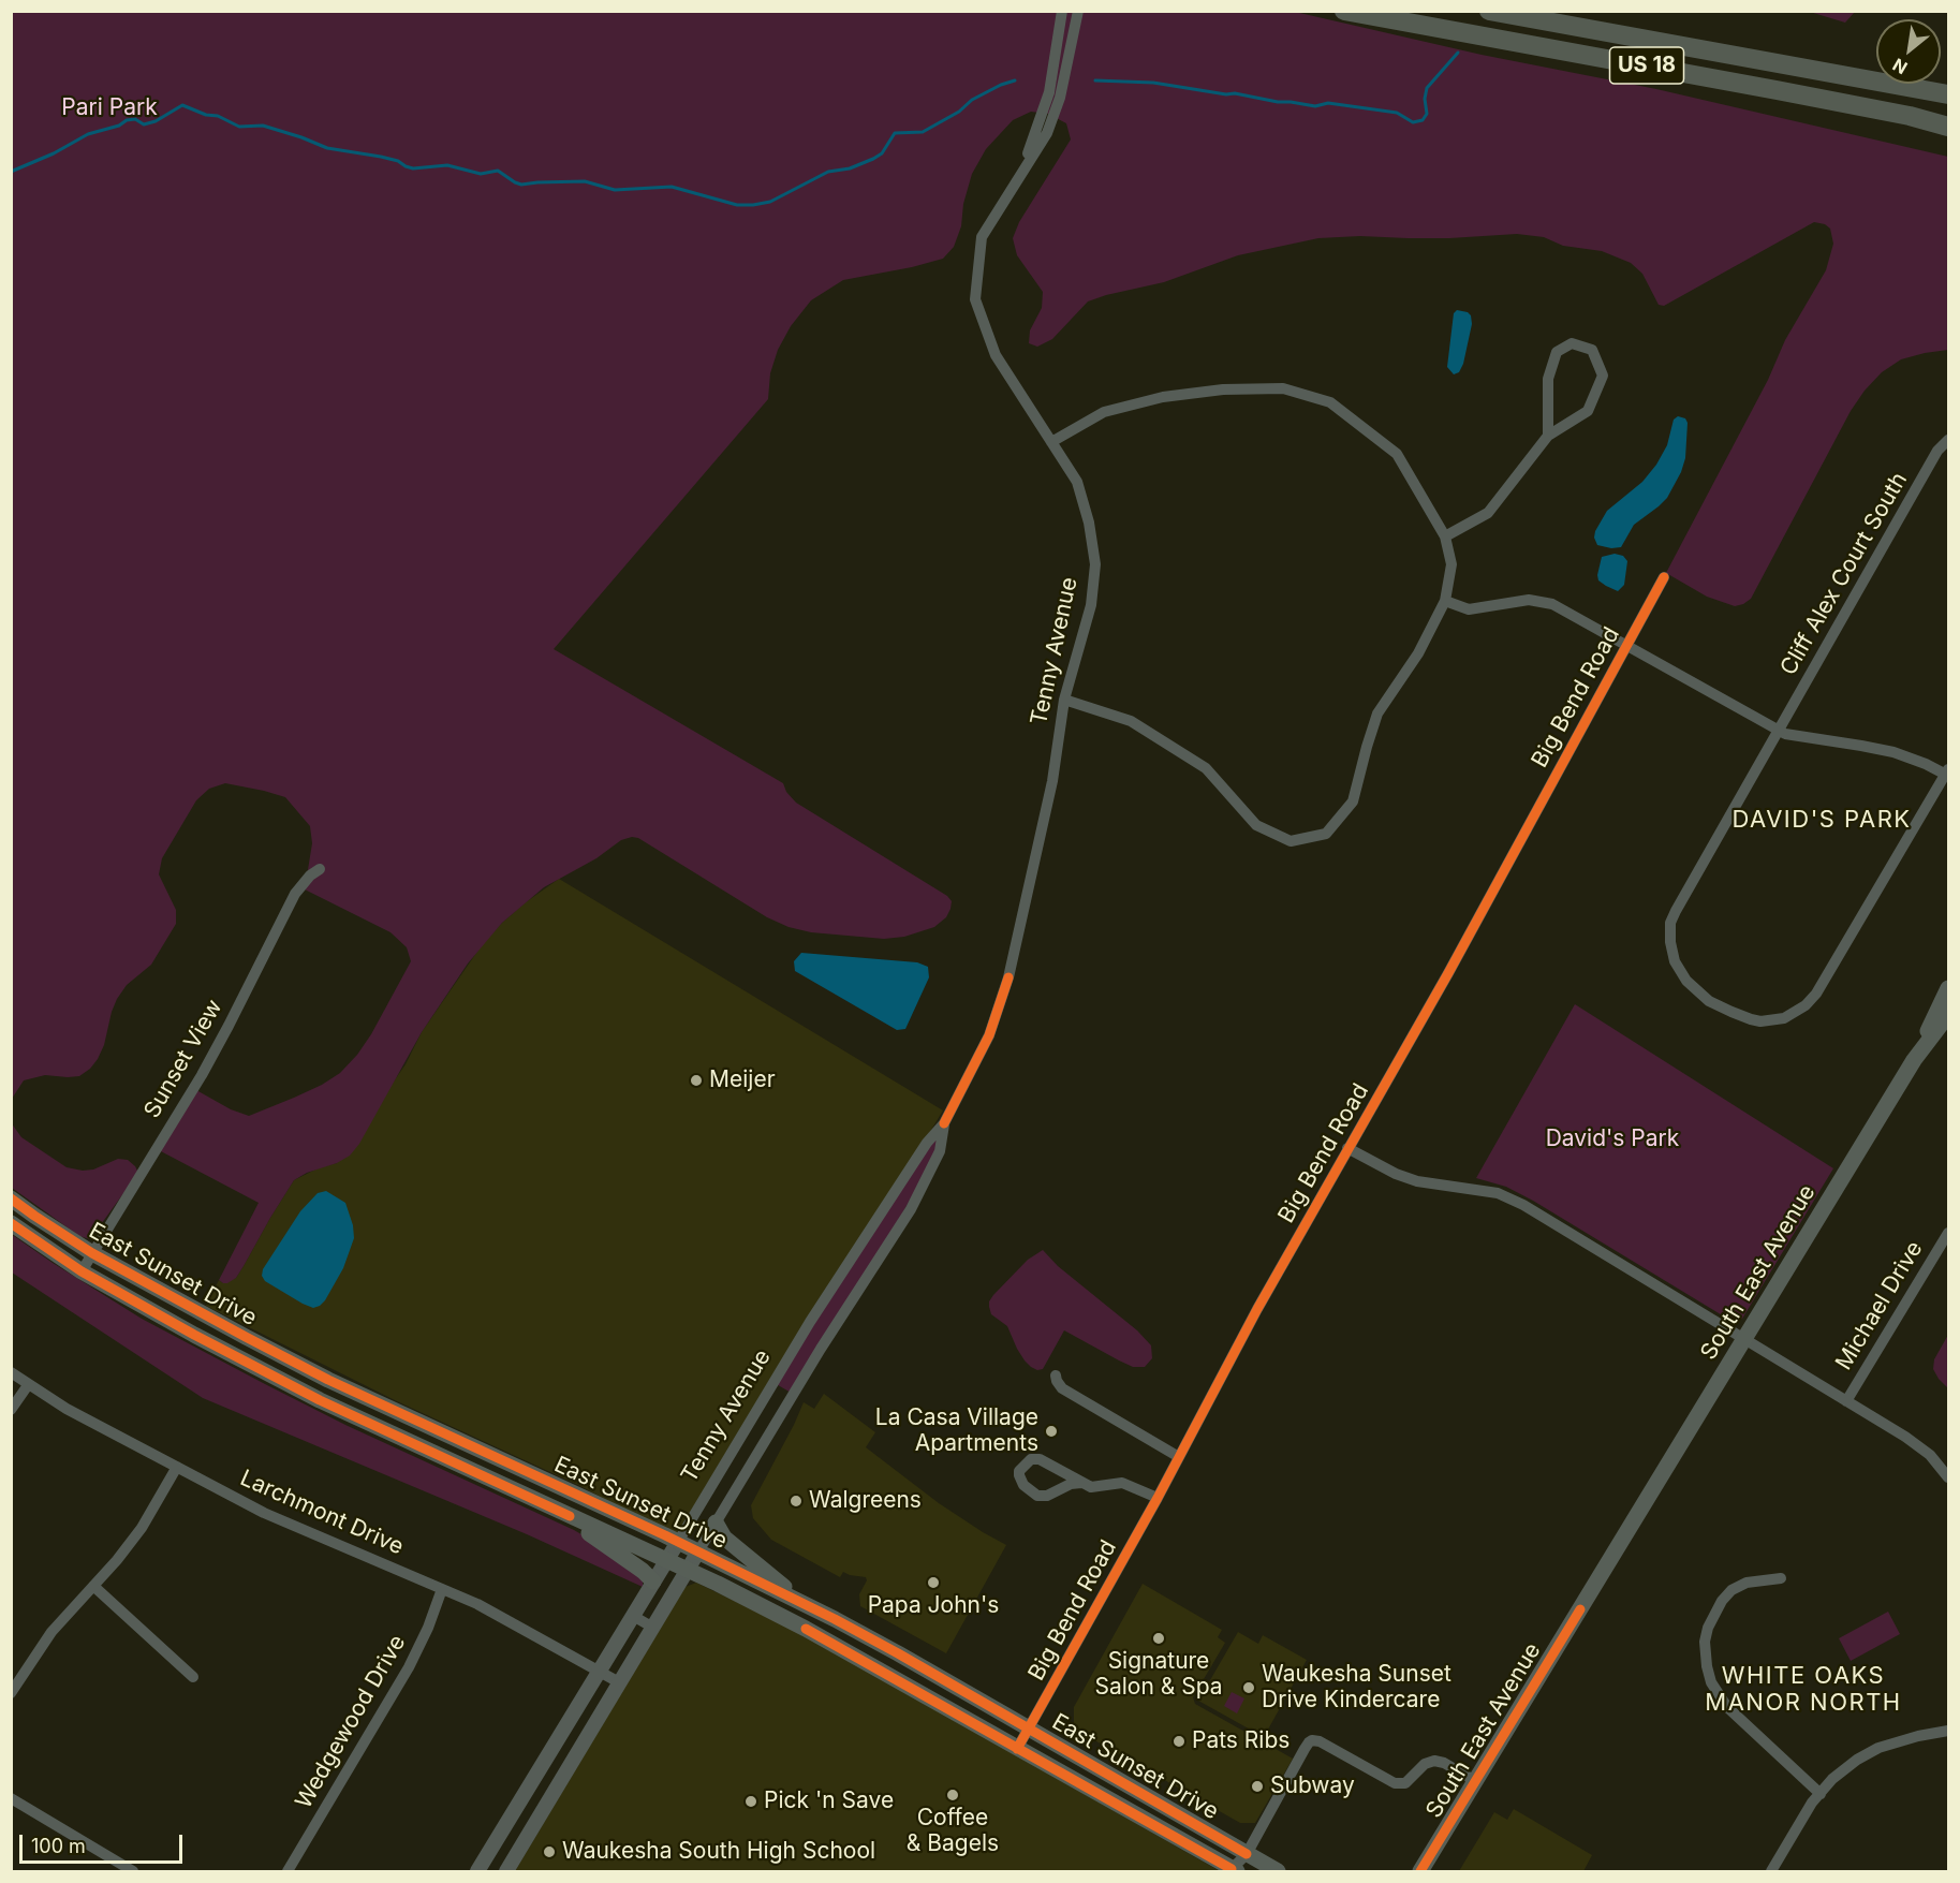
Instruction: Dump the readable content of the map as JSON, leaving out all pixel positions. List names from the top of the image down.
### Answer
{
  "streets": {
    "main road": ["US 18", "South East Avenue", "East Sunset Drive"],
    "street": [
      "Cliff Alex Court South",
      "Tenny Avenue",
      "Big Bend Road",
      "Sunset View",
      "Michael Drive",
      "Larchmont Drive",
      "Wedgewood Drive"
    ]
  },
  "crossings": [
    ["Tenny Avenue", "East Sunset Drive"],
    ["Tenny Avenue", "Larchmont Drive"],
    ["Big Bend Road", "East Sunset Drive"],
    ["Sunset View", "East Sunset Drive"],
    ["Larchmont Drive", "Wedgewood Drive"]
  ],
  "districts": ["DAVID'S PARK", "WHITE OAKS MANOR NORTH"],
  "parks": ["Pari Park", "David's Park"],
  "places": [
    "Meijer",
    "La Casa Village Apartments",
    "Walgreens",
    "Papa John's",
    "Signature Salon & Spa",
    "Waukesha Sunset Drive Kindercare",
    "Pats Ribs",
    "Subway",
    "Coffee & Bagels",
    "Pick 'n Save",
    "Waukesha South High School"
  ],
  "scale_bar": "100 m",
  "north": "bottom left"
}
